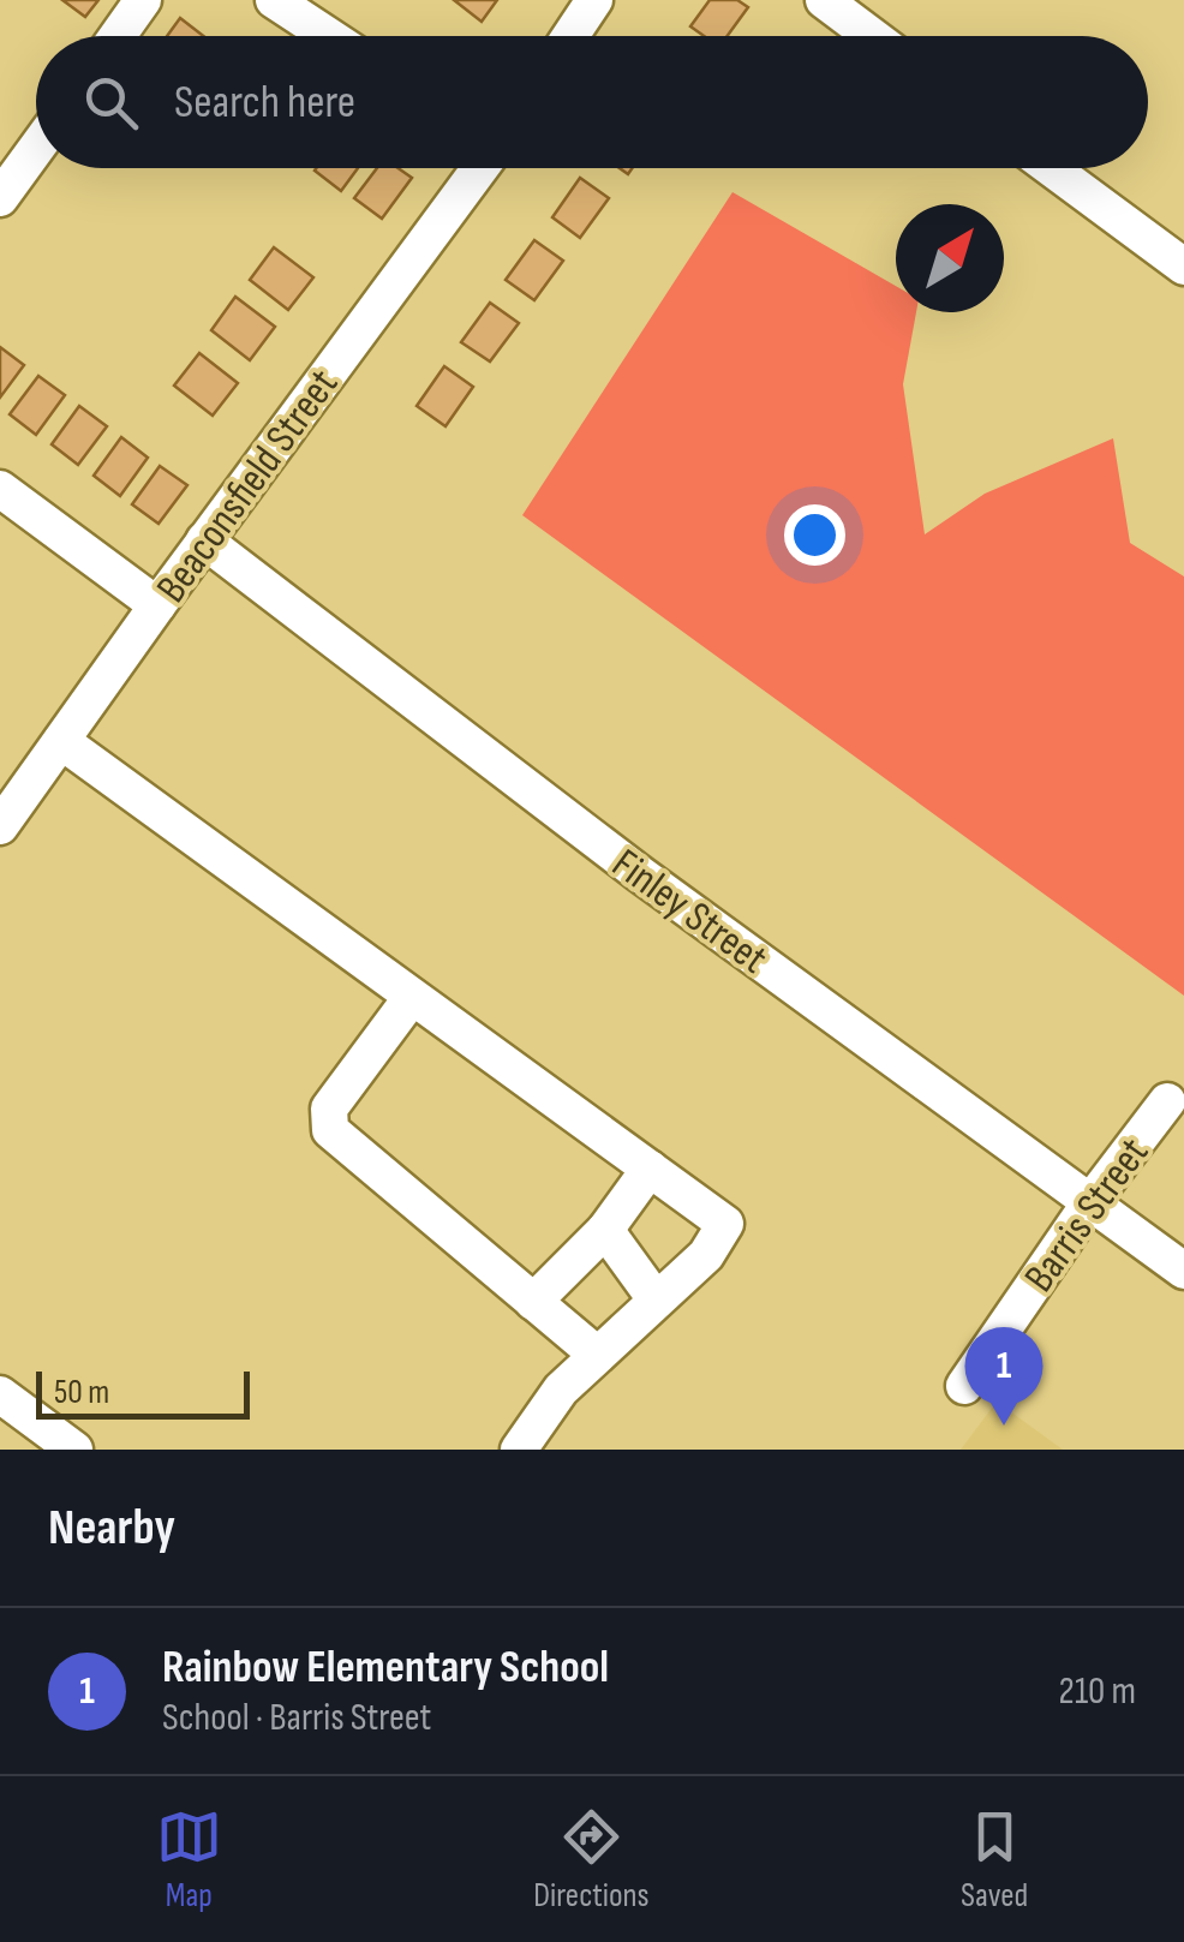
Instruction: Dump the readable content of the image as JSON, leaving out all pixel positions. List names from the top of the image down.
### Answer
{
  "streets": {
    "street": ["Beaconsfield Street", "Finley Street", "Barris Street"]
  },
  "crossings": [
    ["Beaconsfield Street", "Finley Street"],
    ["Finley Street", "Barris Street"]
  ],
  "scale_bar": "50 m",
  "north": "top right",
  "page": {
    "search": "Search here",
    "pins": "1",
    "scale": "50 m",
    "heading": "Nearby",
    "list": [
      {
        "mark": "1",
        "name": "Rainbow Elementary School",
        "note": "School · Barris Street",
        "value": "210 m"
      }
    ],
    "nav": ["Map", "Directions", "Saved"]
  }
}
